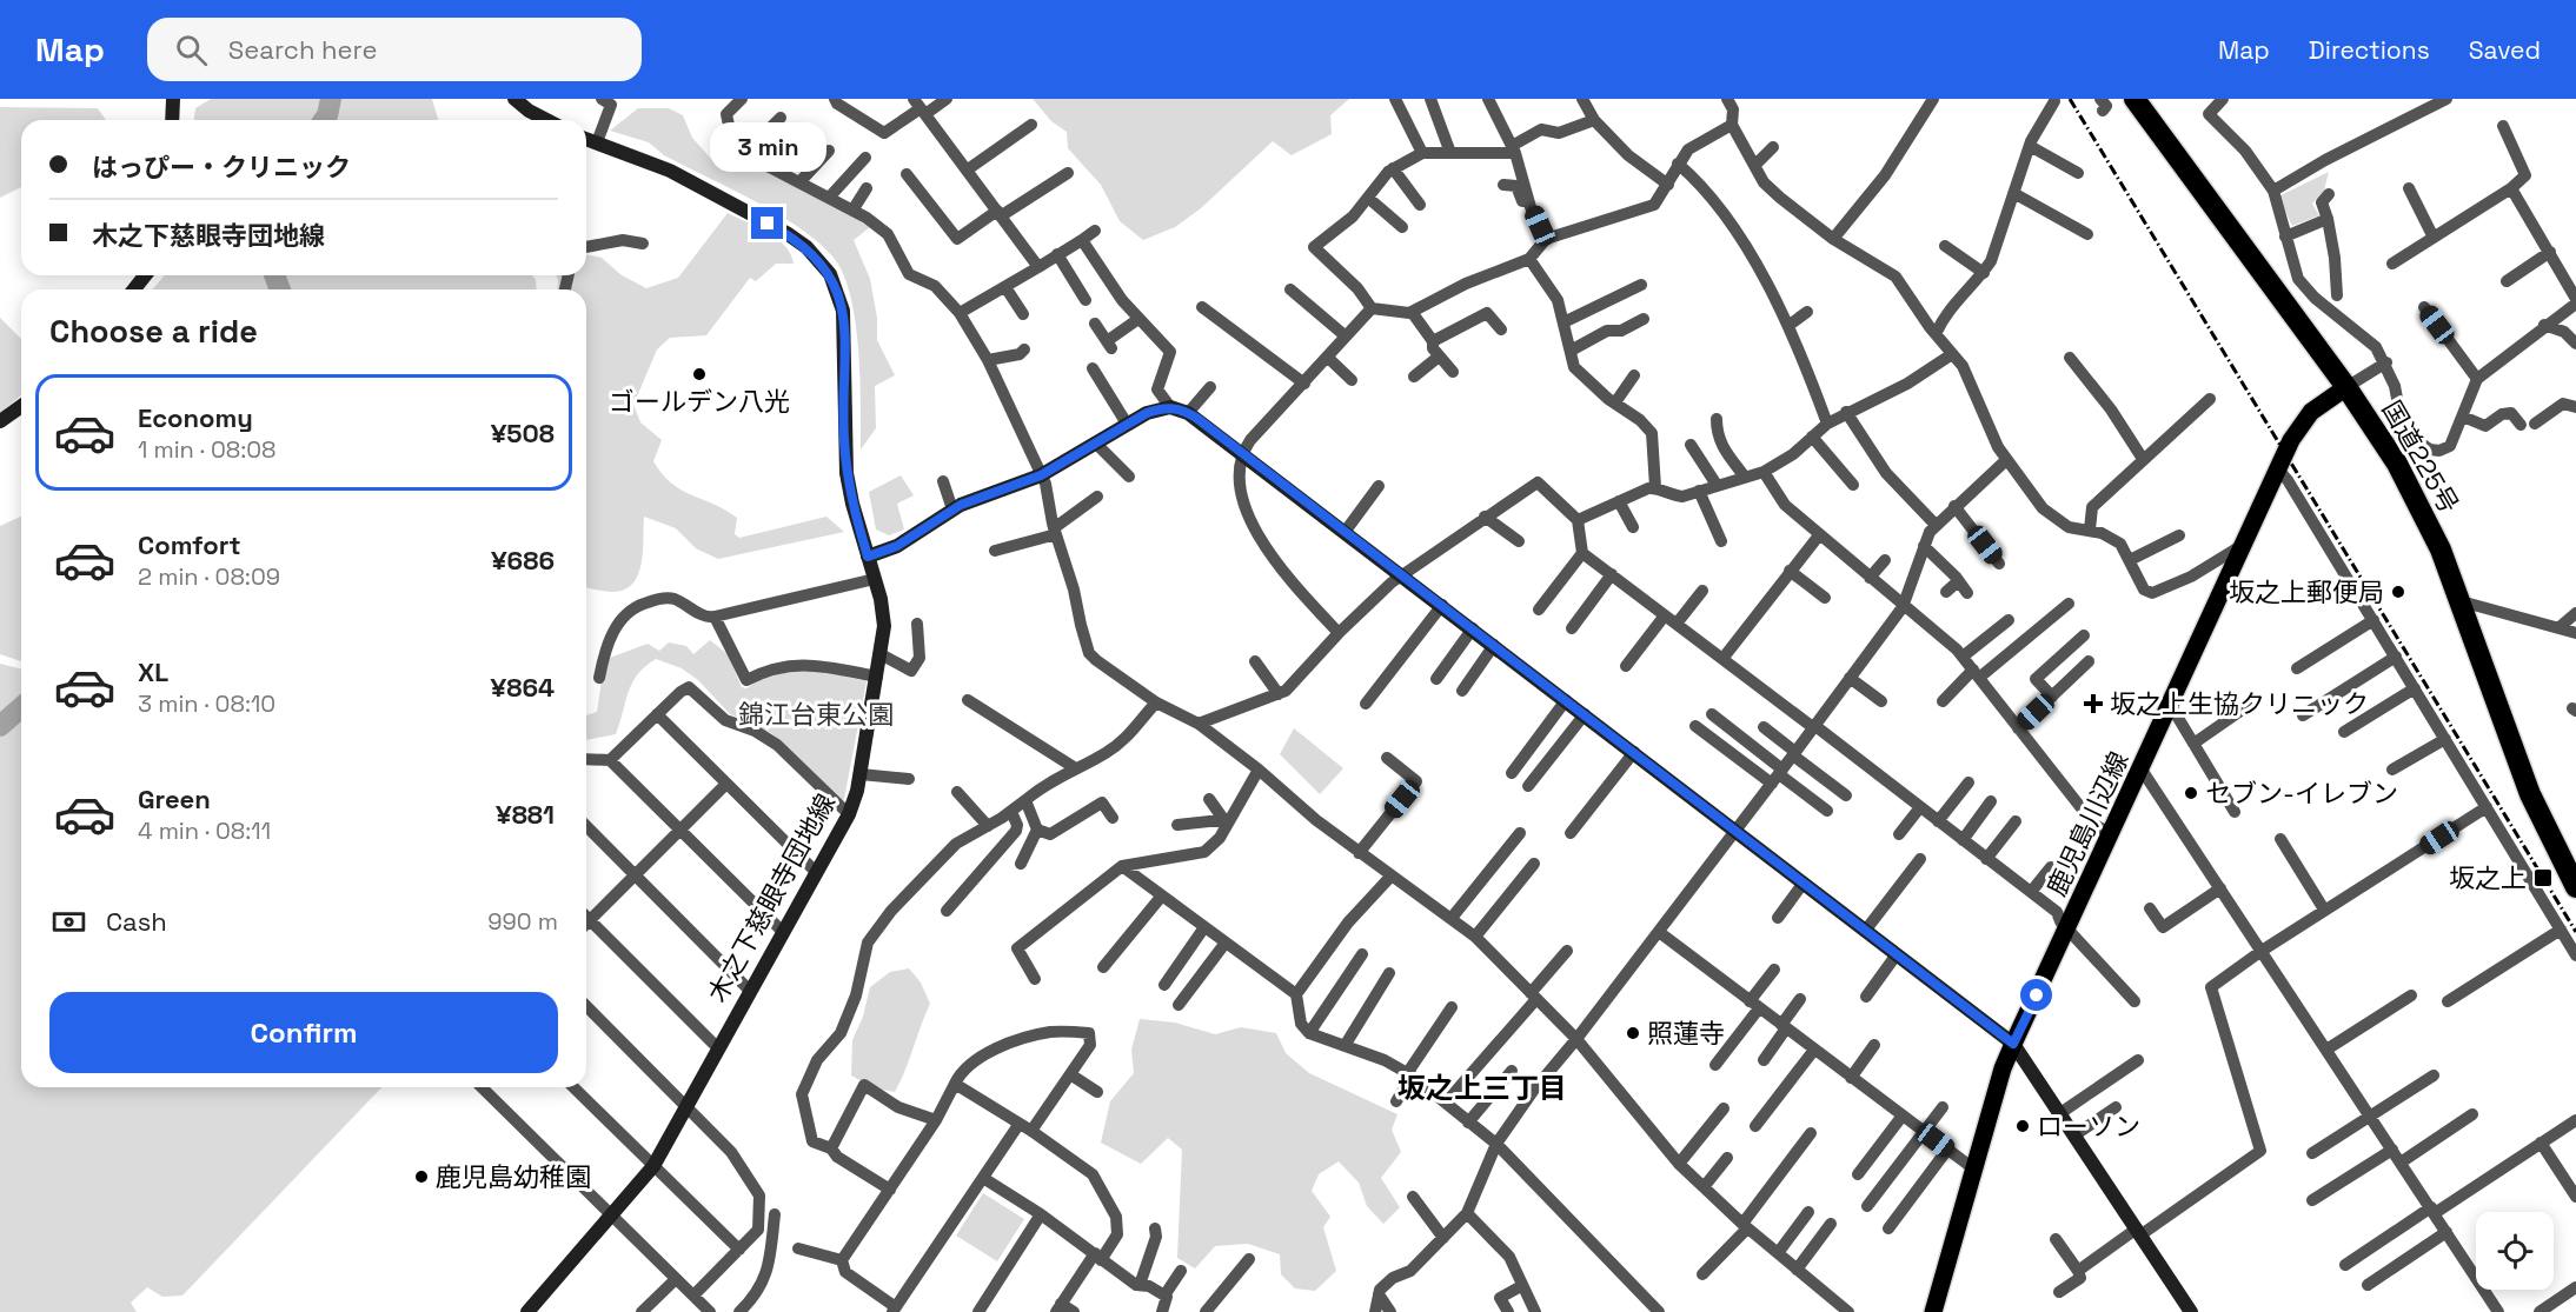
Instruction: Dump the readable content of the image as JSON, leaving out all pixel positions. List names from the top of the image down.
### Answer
{
  "streets": {
    "highway": ["国道225号"],
    "main road": ["鹿児島川辺線"],
    "street": ["木之下慈眼寺団地線"]
  },
  "crossings": [
    ["国道225号", "鹿児島川辺線"]
  ],
  "districts": ["坂之上三丁目"],
  "parks": ["錦江台東公園"],
  "places": {
    "other": [
      "ゴールデン八光",
      "坂之上郵便局",
      "セブン-イレブン",
      "照蓮寺",
      "ローソン",
      "鹿児島幼稚園"
    ],
    "health": ["坂之上生協クリニック"],
    "transit": ["坂之上"]
  },
  "page": {
    "header": "Map",
    "search": "Search here",
    "nav": ["Map", "Directions", "Saved"],
    "banner": ["はっぴー・クリニック", "木之下慈眼寺団地線"],
    "bubble": "3 min",
    "heading": "Choose a ride",
    "list": [
      {
        "name": "Economy",
        "note": "1 min · 08:08",
        "value": "¥508"
      },
      {
        "name": "Comfort",
        "note": "2 min · 08:09",
        "value": "¥686"
      },
      {
        "name": "XL",
        "note": "3 min · 08:10",
        "value": "¥864"
      },
      {
        "name": "Green",
        "note": "4 min · 08:11",
        "value": "¥881"
      }
    ],
    "pay": ["Cash", "990 m"],
    "buttons": "Confirm"
  }
}
